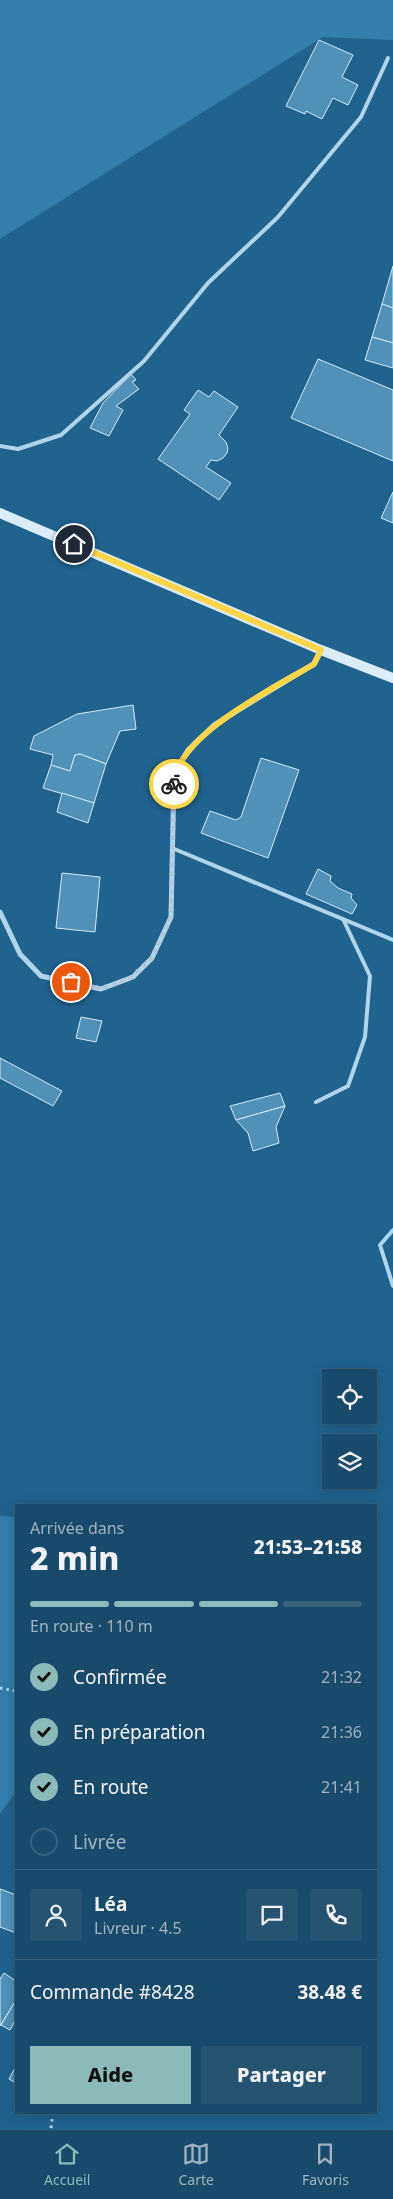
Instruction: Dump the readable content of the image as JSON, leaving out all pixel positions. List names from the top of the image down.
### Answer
{
  "page": {
    "heading": ["2 min", "Arrivée dans", "21:53–21:58"],
    "panel": [
      "Léa",
      "Livreur · 4.5",
      "Commande #8428",
      "38.48 €"
    ],
    "bar": "En route · 110 m",
    "list": [
      ["Confirmée", "21:32"],
      ["En préparation", "21:36"],
      ["En route", "21:41"],
      "Livrée"
    ],
    "buttons": ["Aide", "Partager"],
    "tabs": ["Accueil", "Carte", "Favoris"]
  }
}
